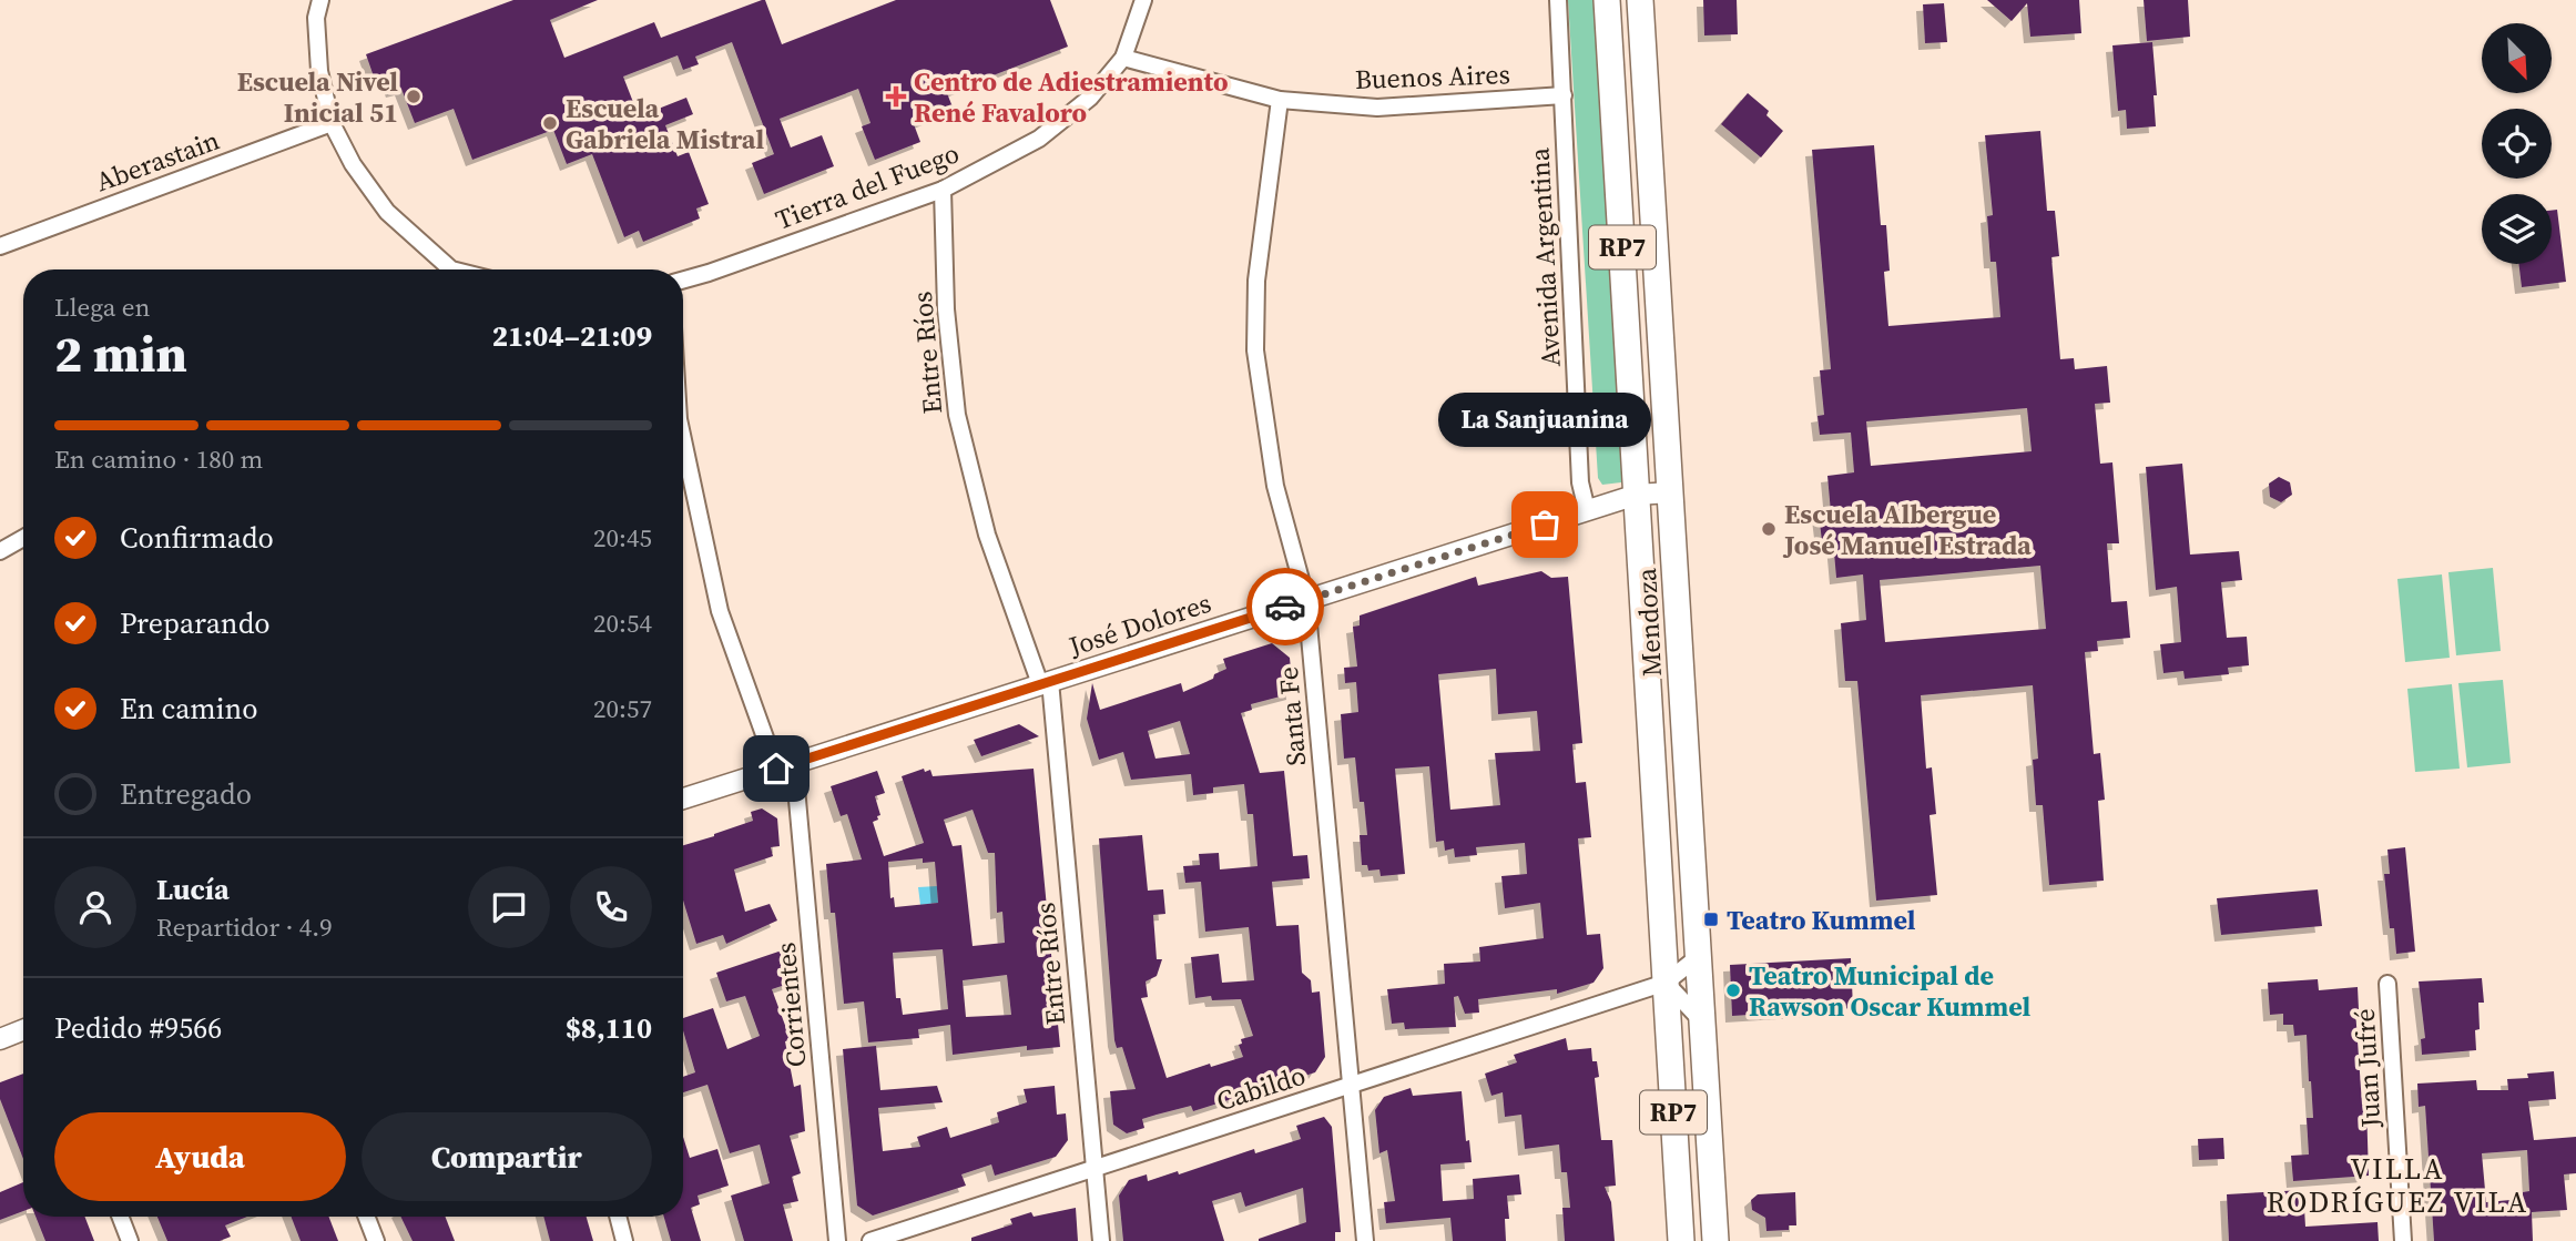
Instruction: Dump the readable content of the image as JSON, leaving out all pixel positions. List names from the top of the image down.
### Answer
{
  "streets": {
    "main road": ["RP7", "Mendoza"],
    "street": [
      "Buenos Aires",
      "Aberastain",
      "Tierra del Fuego",
      "Avenida Argentina",
      "Entre Ríos",
      "José Dolores",
      "Santa Fe",
      "Corrientes",
      "Juan Jufré",
      "Cabildo"
    ]
  },
  "crossings": [
    ["Buenos Aires", "Tierra del Fuego"],
    ["Buenos Aires", "Avenida Argentina"],
    ["Buenos Aires", "Santa Fe"],
    ["Tierra del Fuego", "Entre Ríos"],
    ["Avenida Argentina", "José Dolores"],
    ["Entre Ríos", "José Dolores"],
    ["Entre Ríos", "Cabildo"],
    ["Mendoza", "José Dolores"],
    ["Mendoza", "Cabildo"],
    ["José Dolores", "Santa Fe"],
    ["José Dolores", "Corrientes"],
    ["Santa Fe", "Cabildo"]
  ],
  "districts": ["VILLA RODRÍGUEZ VILA"],
  "places": {
    "other": [
      "Escuela Nivel Inicial 51",
      "Escuela Gabriela Mistral",
      "La Sanjuanina",
      "Escuela Albergue José Manuel Estrada",
      "Teatro Municipal de Rawson Oscar Kummel"
    ],
    "health": ["Centro de Adiestramiento René Favaloro"],
    "transit": ["Teatro Kummel"]
  },
  "north": "bottom right",
  "page": {
    "heading": ["2 min", "Llega en", "21:04–21:09"],
    "panel": [
      "Lucía",
      "Repartidor · 4.9",
      "Pedido #9566",
      "$8,110"
    ],
    "bubble": "La Sanjuanina",
    "bar": "En camino · 180 m",
    "list": [
      ["Confirmado", "20:45"],
      ["Preparando", "20:54"],
      ["En camino", "20:57"],
      "Entregado"
    ],
    "buttons": ["Ayuda", "Compartir"]
  }
}
